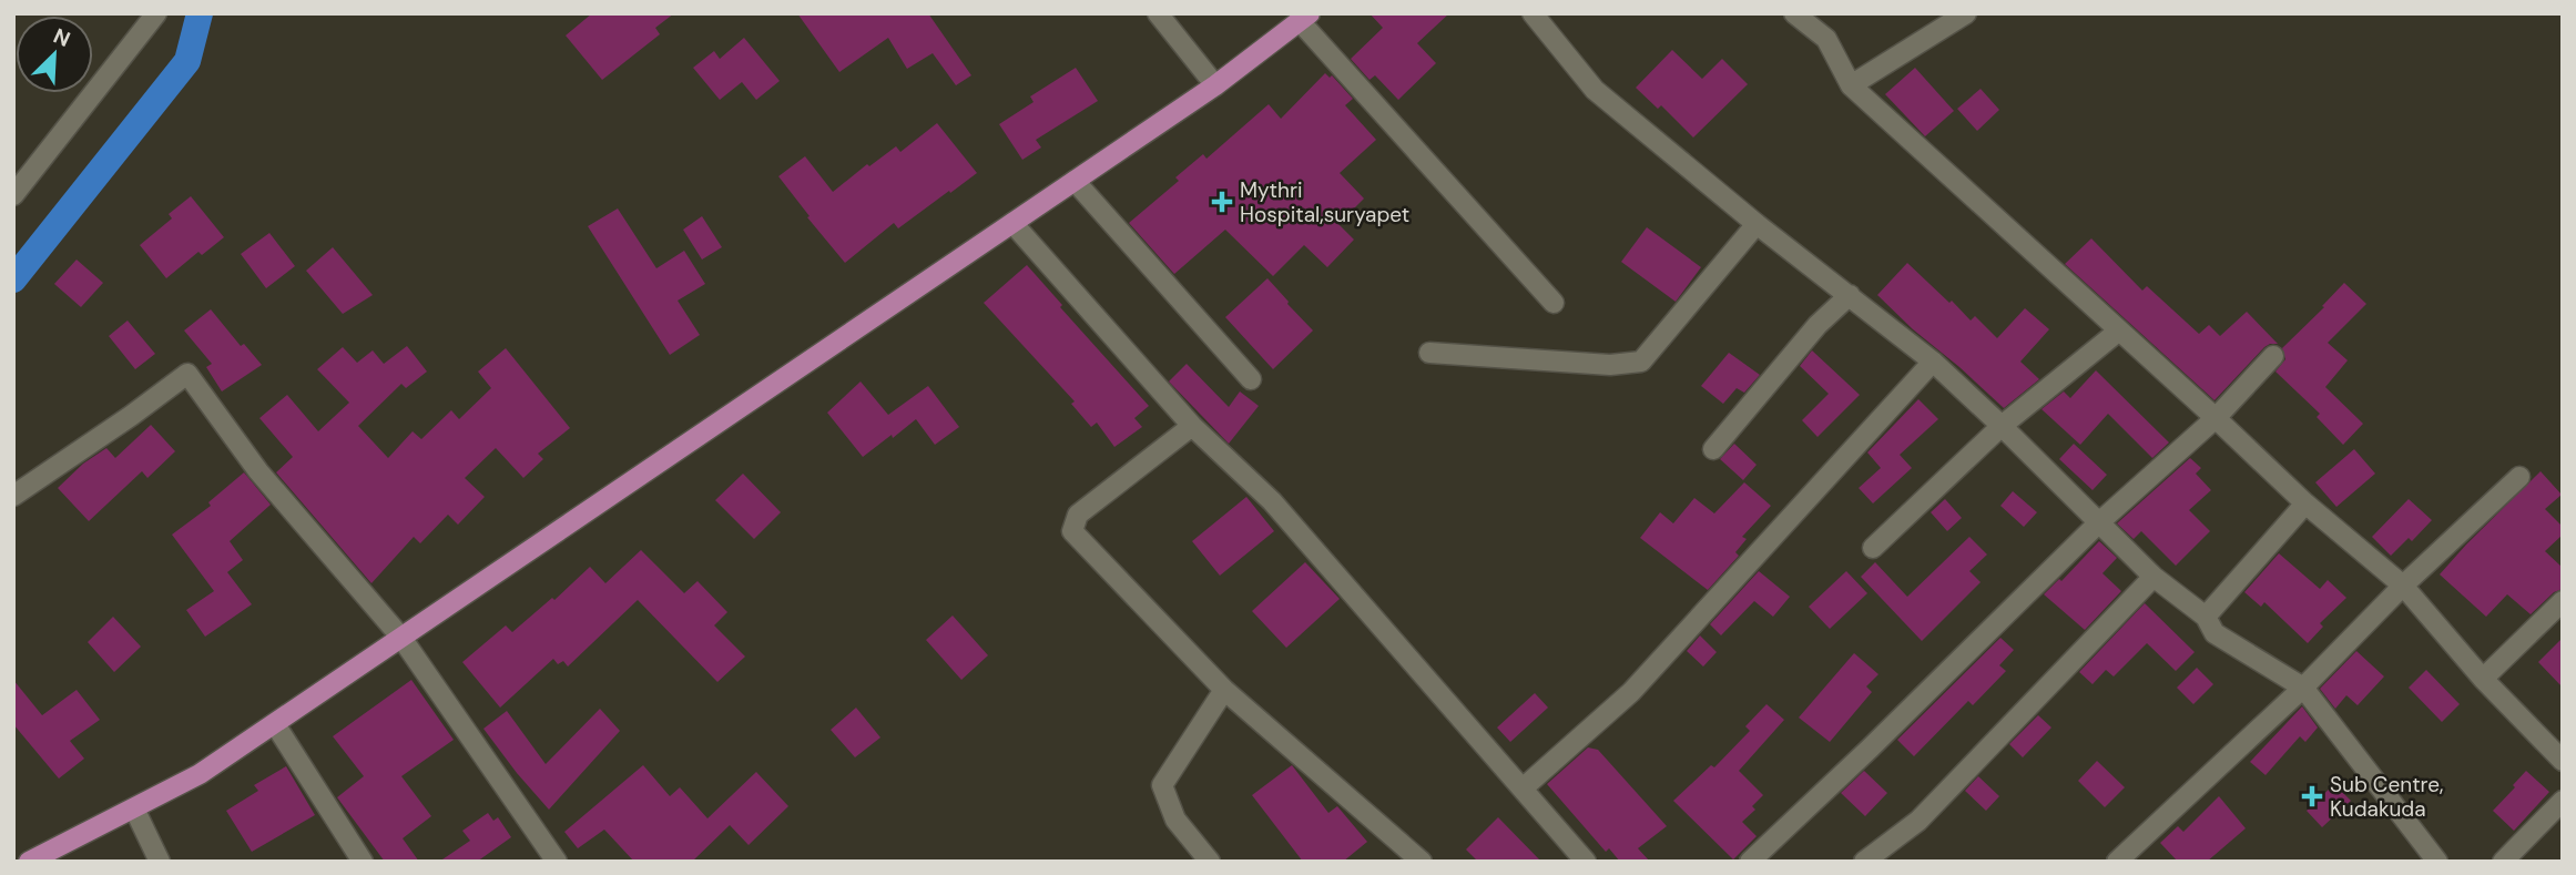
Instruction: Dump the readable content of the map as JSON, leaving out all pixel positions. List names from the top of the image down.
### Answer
{
  "places": {
    "health": ["Mythri Hospital,suryapet", "Sub Centre, Kudakuda"]
  },
  "north": "top right"
}
